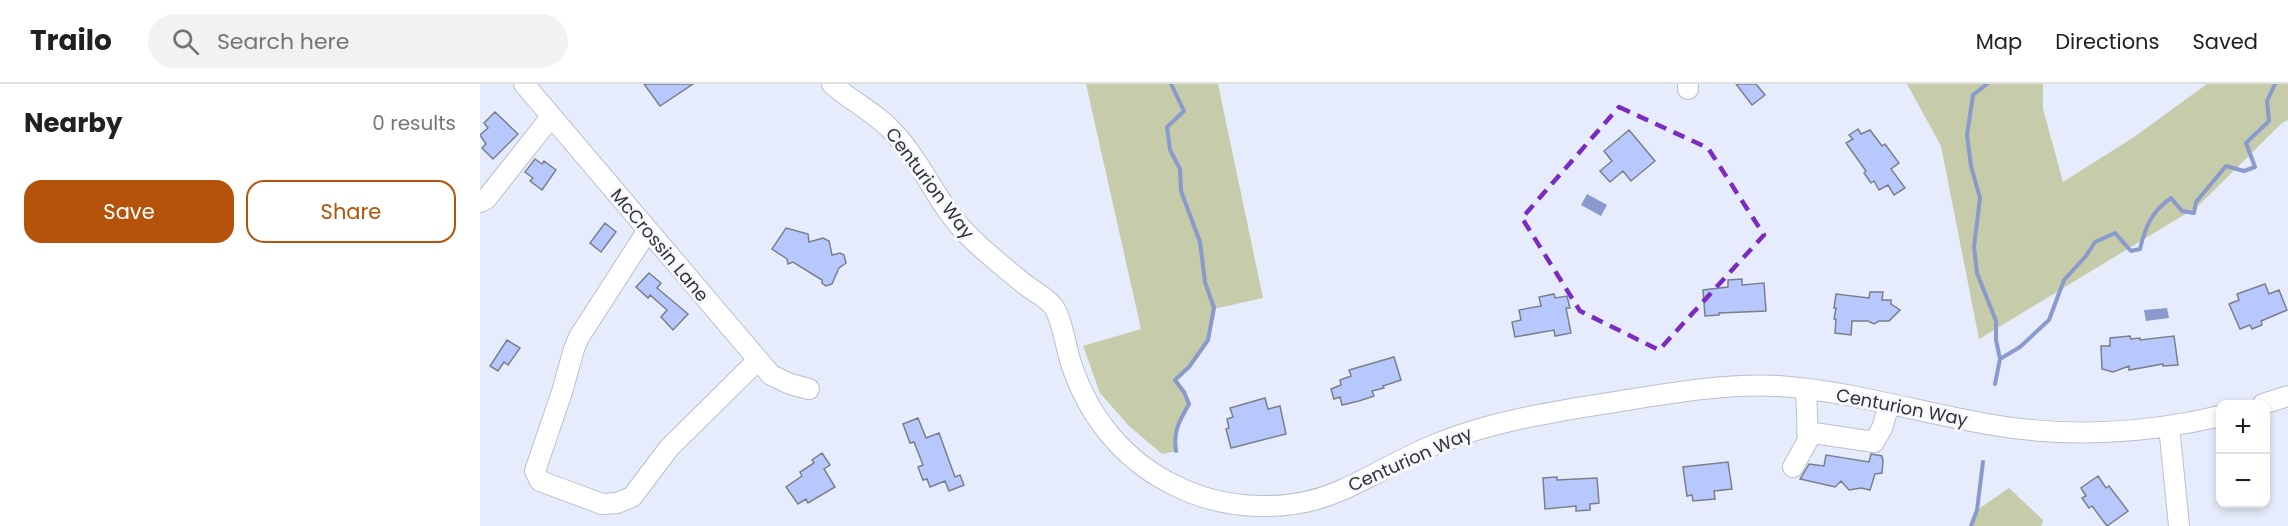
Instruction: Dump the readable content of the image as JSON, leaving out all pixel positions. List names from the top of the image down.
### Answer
{
  "streets": {
    "street": ["Centurion Way", "McCrossin Lane"]
  },
  "page": {
    "header": "Trailo",
    "search": "Search here",
    "nav": ["Map", "Directions", "Saved"],
    "heading": ["Nearby", "0 results"],
    "buttons": ["Save", "Share"],
    "map_buttons": ["+", "−"]
  }
}
